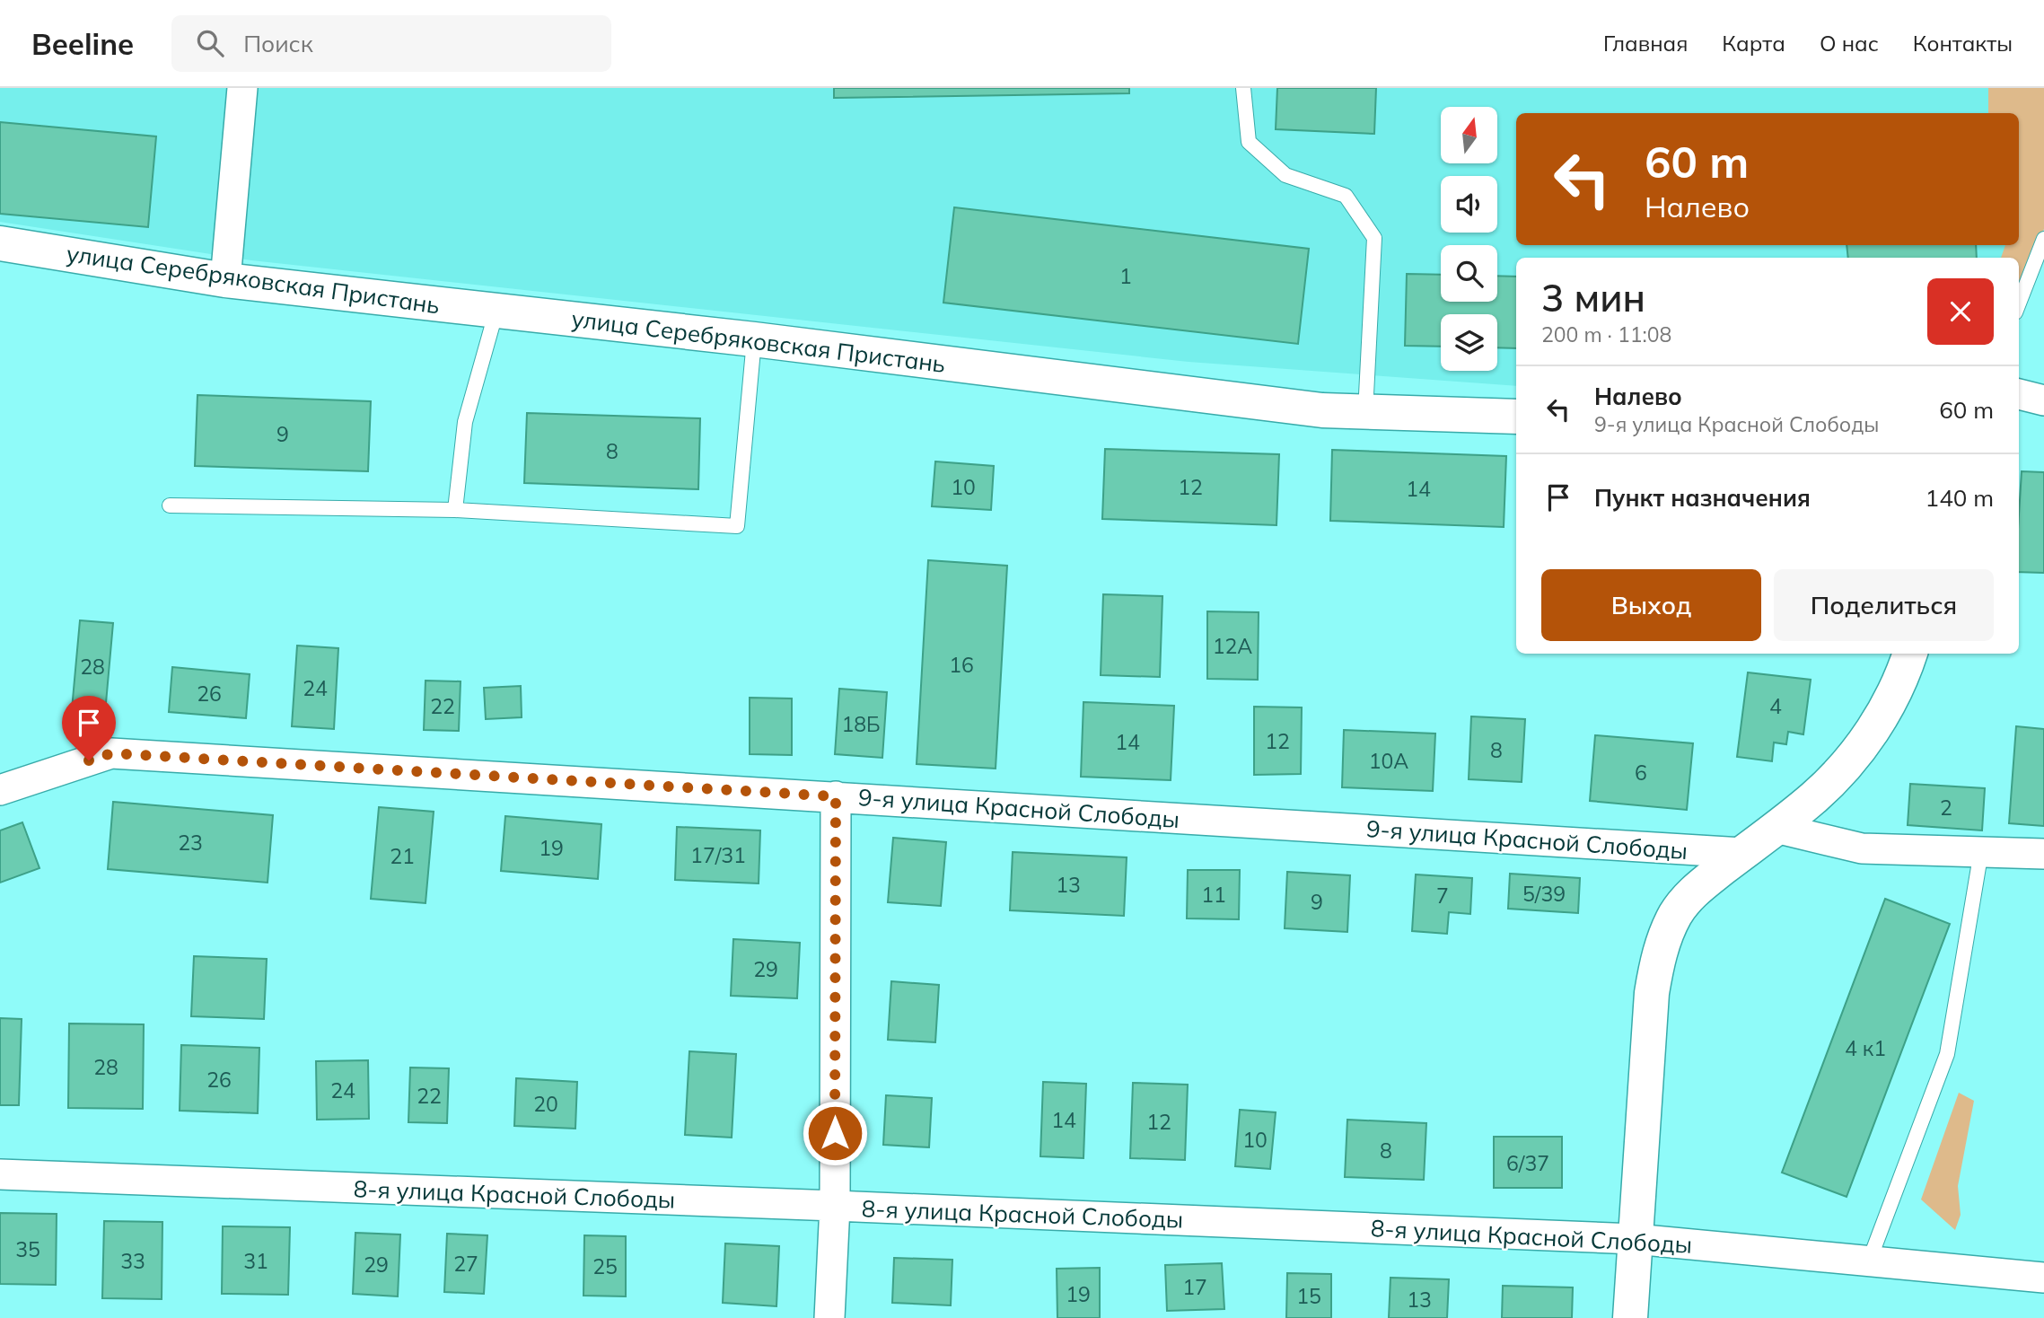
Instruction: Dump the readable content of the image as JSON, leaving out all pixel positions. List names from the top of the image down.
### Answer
{
  "streets": {
    "street": ["улица Серебряковская Пристань", "9-я улица Красной Слободы", "8-я улица Красной Слободы"]
  },
  "house_numbers": [
    "1",
    "9",
    "8",
    "10",
    "12",
    "14",
    "12А",
    "16",
    "28",
    "24",
    "26",
    "22",
    "4",
    "18Б",
    "12",
    "14",
    "8",
    "10А",
    "6",
    "2",
    "23",
    "19",
    "17/31",
    "21",
    "13",
    "5/39",
    "11",
    "7",
    "9",
    "29",
    "4 к1",
    "28",
    "26",
    "24",
    "22",
    "20",
    "14",
    "12",
    "10",
    "8",
    "6/37",
    "35",
    "33",
    "31",
    "27",
    "29",
    "25",
    "17",
    "19",
    "15",
    "13"
  ],
  "north": "top",
  "page": {
    "header": "Beeline",
    "search": "Поиск",
    "nav": [
      "Главная",
      "Карта",
      "О нас",
      "Контакты"
    ],
    "turn": ["60 m", "Налево"],
    "heading": ["3 мин", "200 m · 11:08"],
    "list": [
      {
        "name": "Налево",
        "note": "9-я улица Красной Слободы",
        "value": "60 m"
      },
      {
        "name": "Пункт назначения",
        "value": "140 m"
      }
    ],
    "buttons": ["Выход", "Поделиться"]
  }
}
